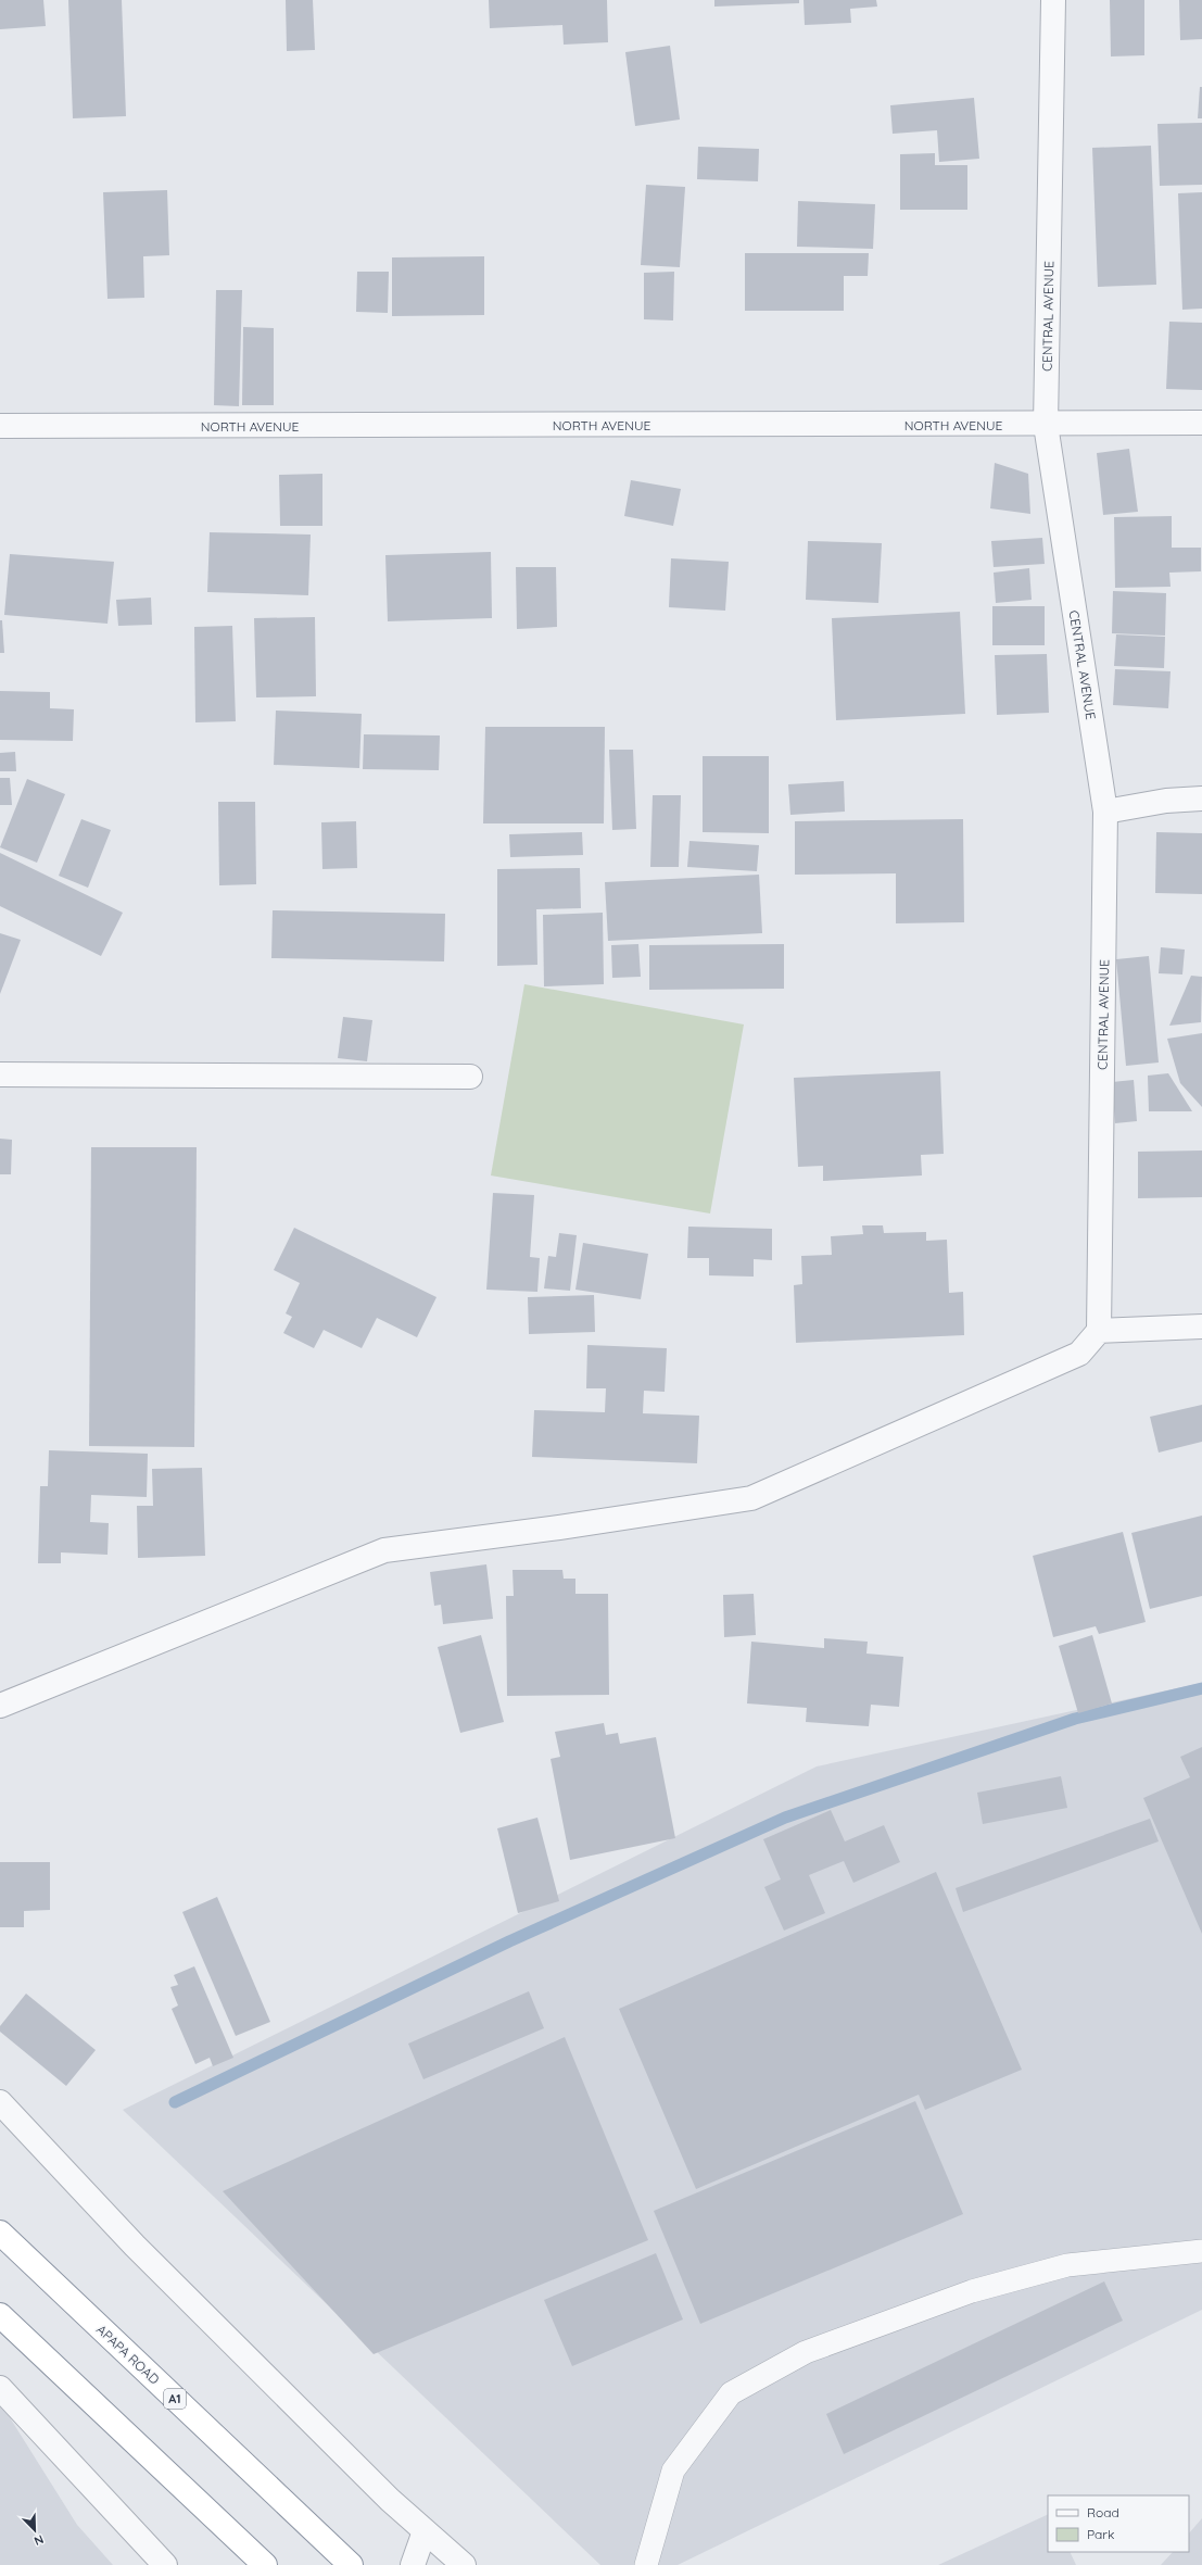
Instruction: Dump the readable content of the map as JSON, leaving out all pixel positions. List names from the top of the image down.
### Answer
{
  "streets": {
    "highway": ["APAPA ROAD", "A1"],
    "street": ["CENTRAL AVENUE", "NORTH AVENUE"]
  },
  "crossings": [
    ["CENTRAL AVENUE", "NORTH AVENUE"]
  ],
  "legend": ["Road", "Park"],
  "north": "bottom right"
}
